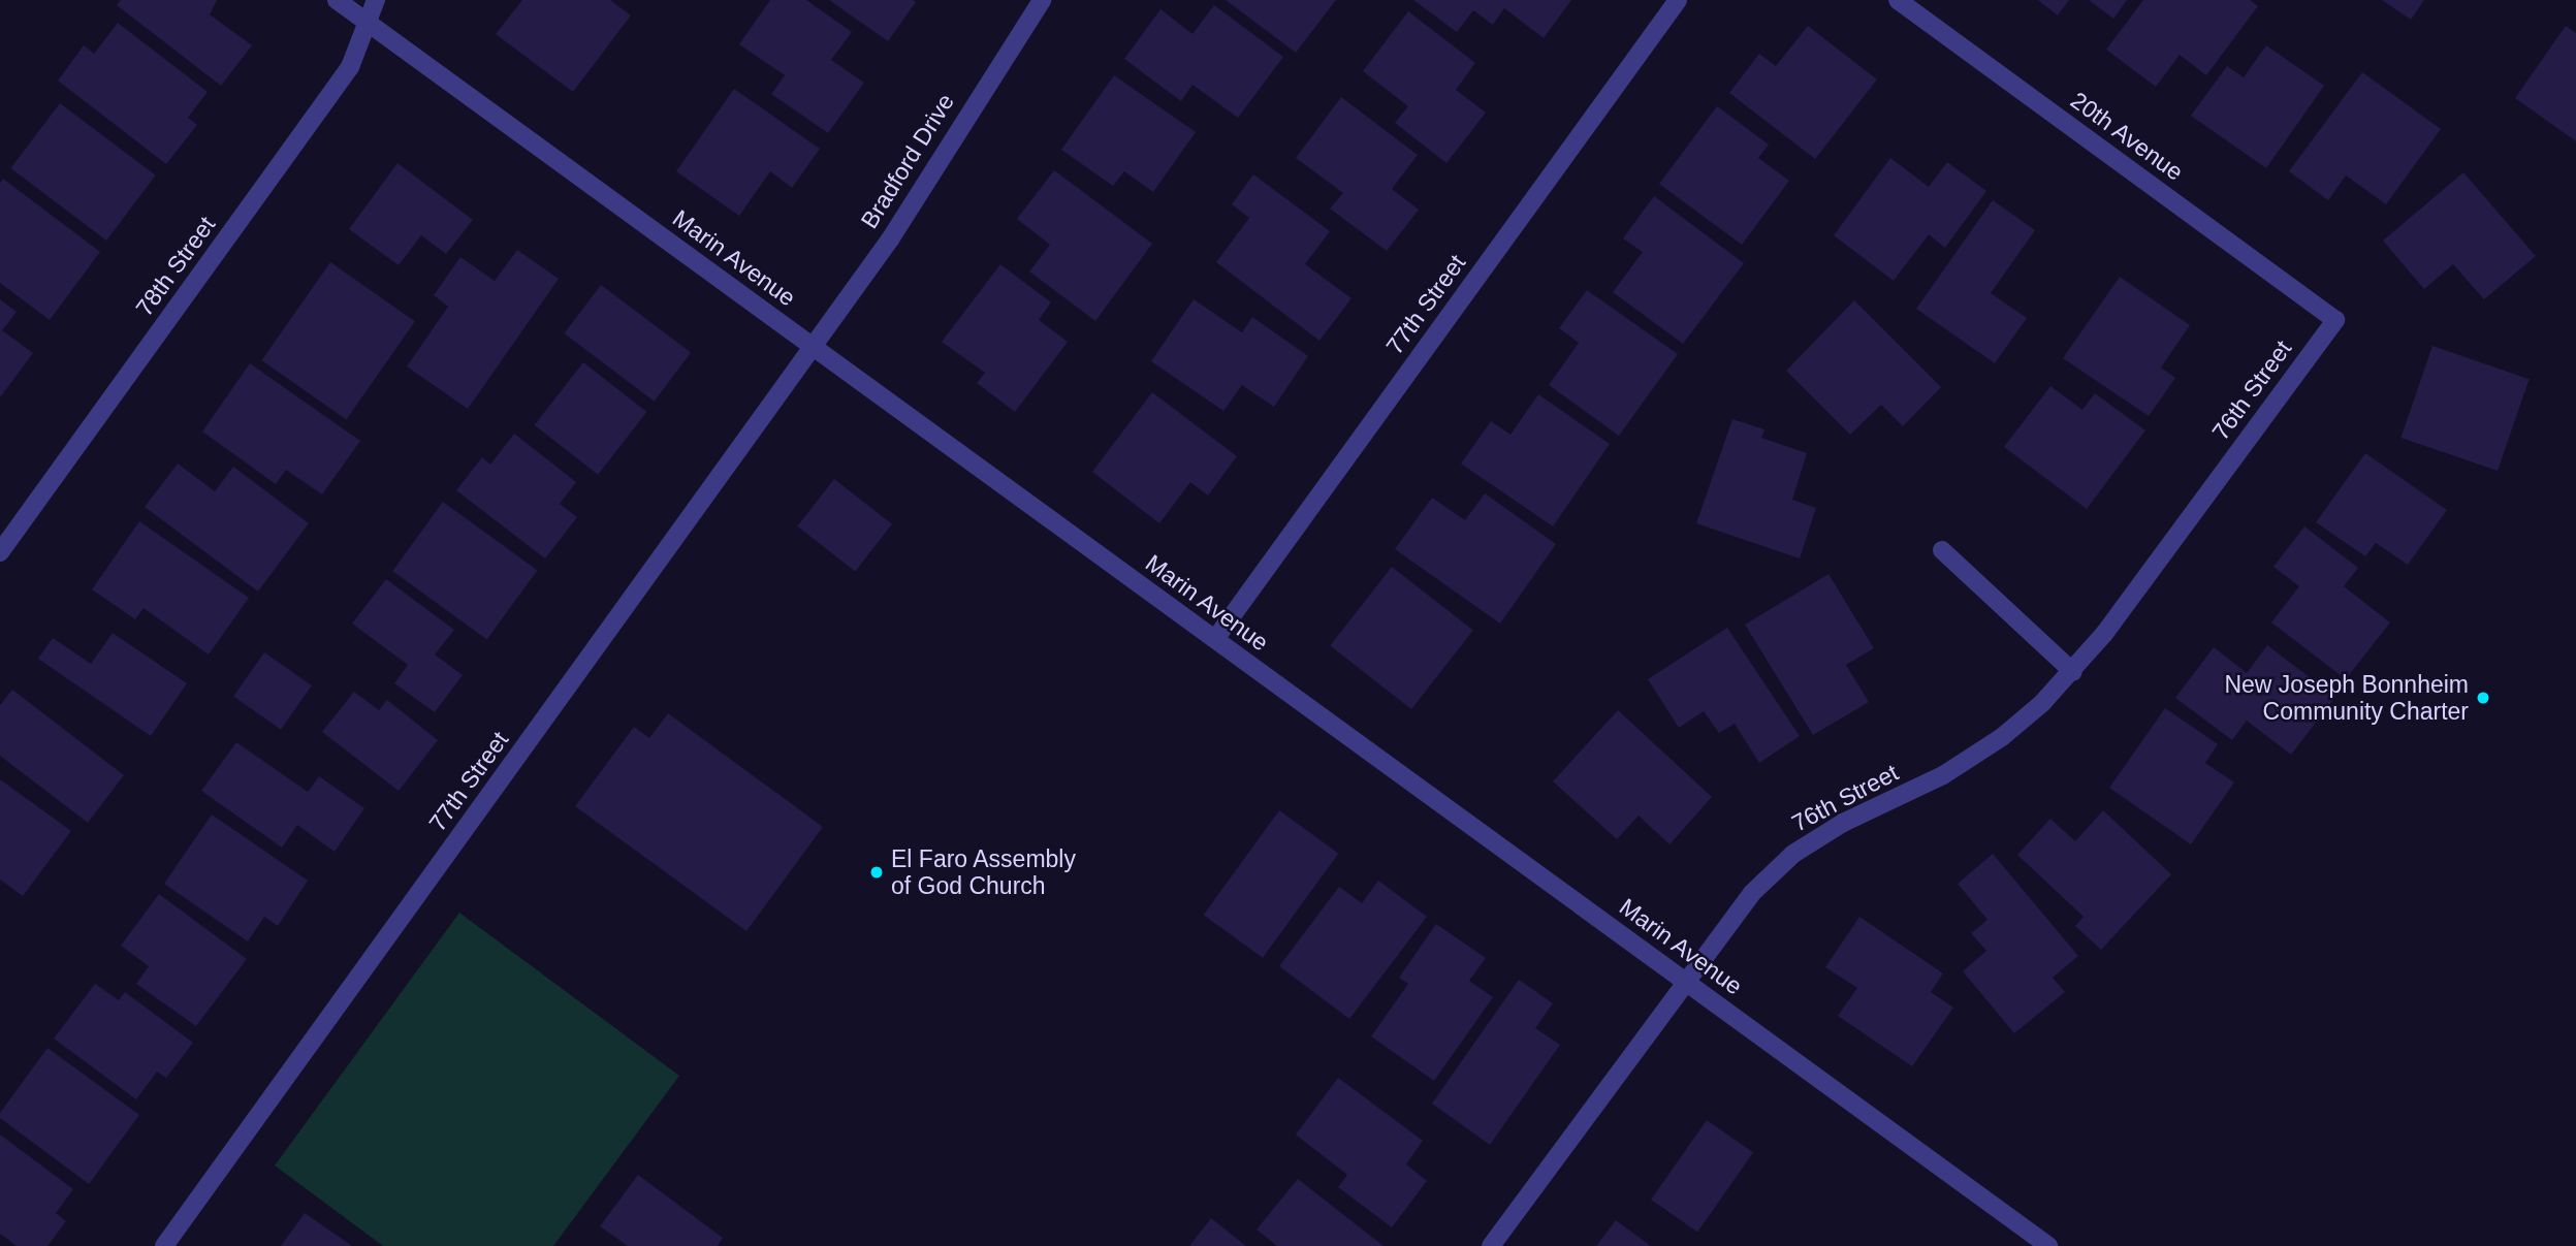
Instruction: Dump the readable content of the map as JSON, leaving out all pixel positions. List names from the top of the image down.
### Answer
{
  "streets": {
    "street": [
      "20th Avenue",
      "Bradford Drive",
      "Marin Avenue",
      "78th Street",
      "77th Street",
      "76th Street"
    ]
  },
  "crossings": [
    ["20th Avenue", "76th Street"],
    ["Bradford Drive", "Marin Avenue"],
    ["Bradford Drive", "77th Street"],
    ["Marin Avenue", "78th Street"],
    ["Marin Avenue", "77th Street"],
    ["Marin Avenue", "76th Street"]
  ],
  "places": ["New Joseph Bonnheim Community Charter", "El Faro Assembly of God Church"]
}
